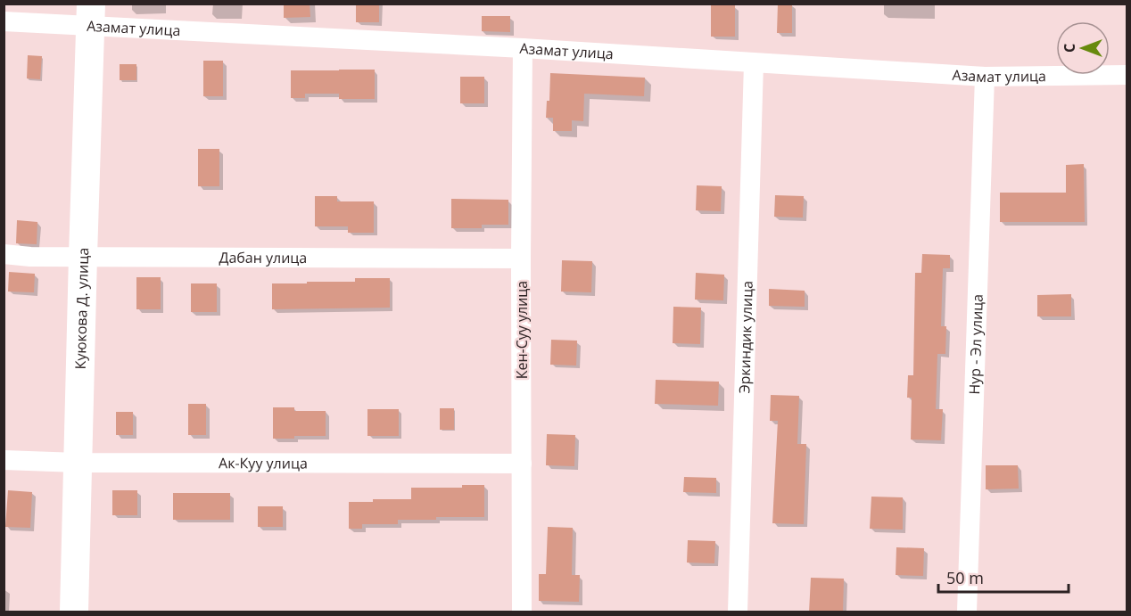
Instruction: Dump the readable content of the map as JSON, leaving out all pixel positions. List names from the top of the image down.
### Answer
{
  "streets": {
    "street": [
      "Азамат улица",
      "Дабан улица",
      "Куюкова Д. улица",
      "Кен-Суу улица",
      "Эркиндик улица",
      "Нур - Эл улица",
      "Ак-Куу улица"
    ]
  },
  "crossings": [
    ["Азамат улица", "Куюкова Д. улица"],
    ["Азамат улица", "Кен-Суу улица"],
    ["Азамат улица", "Эркиндик улица"],
    ["Азамат улица", "Нур - Эл улица"],
    ["Дабан улица", "Куюкова Д. улица"],
    ["Дабан улица", "Кен-Суу улица"],
    ["Куюкова Д. улица", "Ак-Куу улица"],
    ["Кен-Суу улица", "Ак-Куу улица"]
  ],
  "scale_bar": "50 m",
  "north": "left"
}
